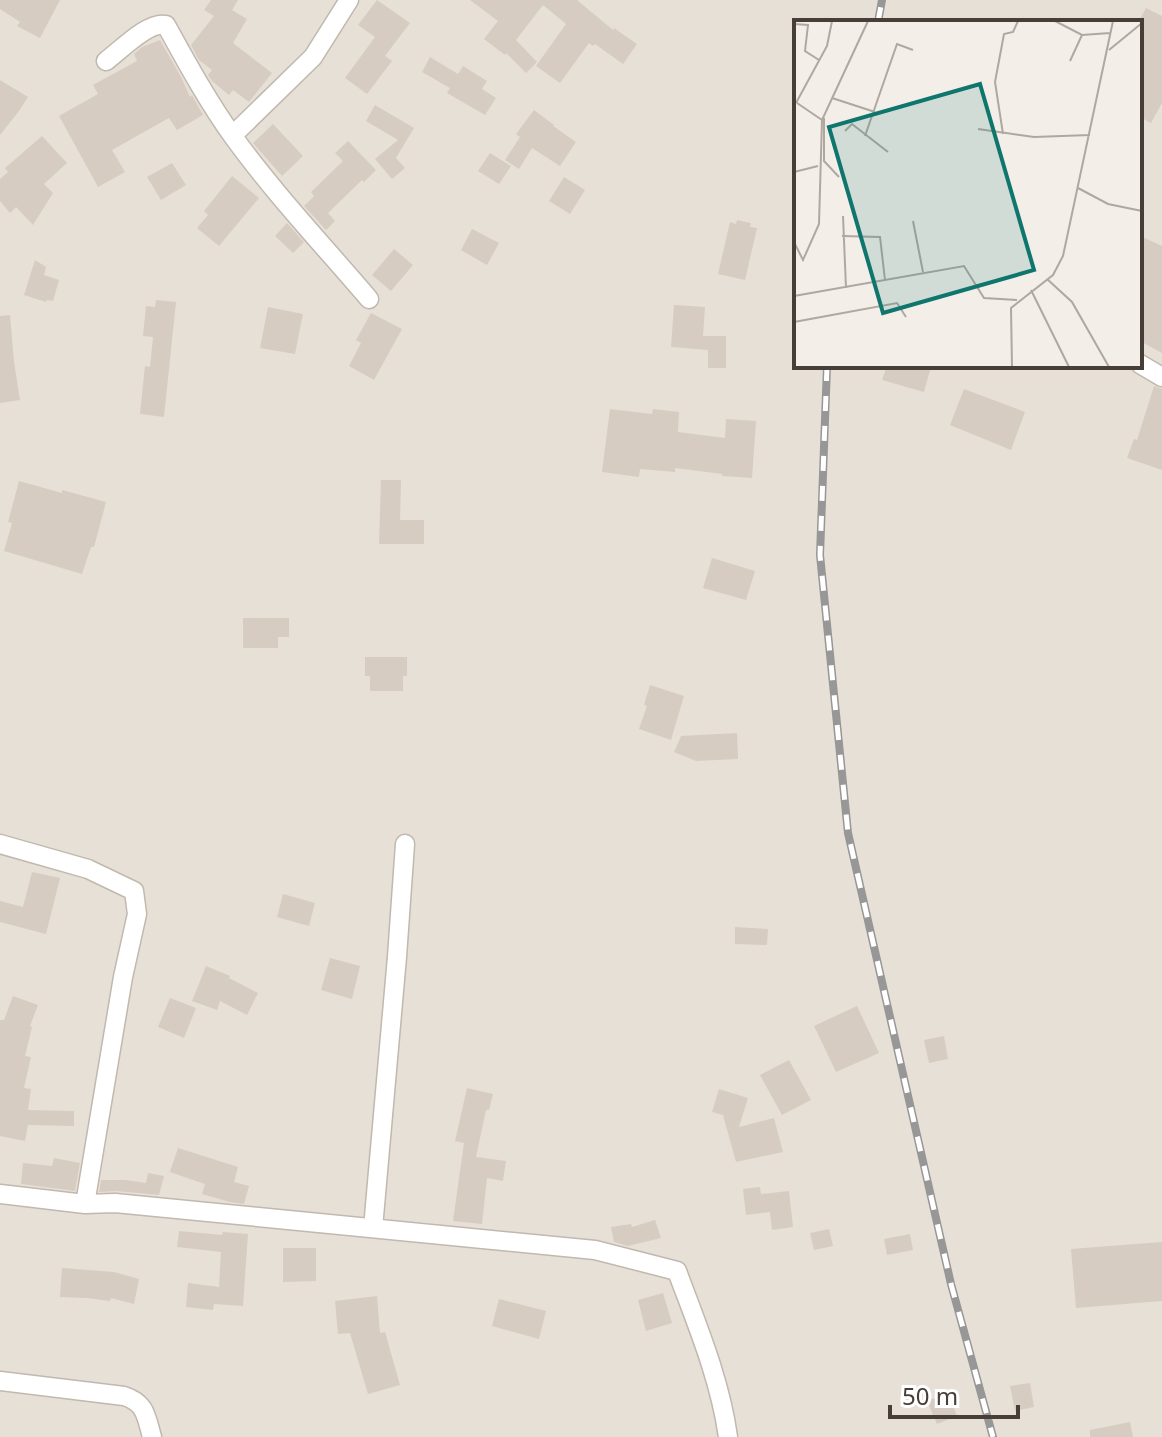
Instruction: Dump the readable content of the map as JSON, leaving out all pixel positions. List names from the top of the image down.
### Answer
{
  "scale_bar": "50 m"
}
